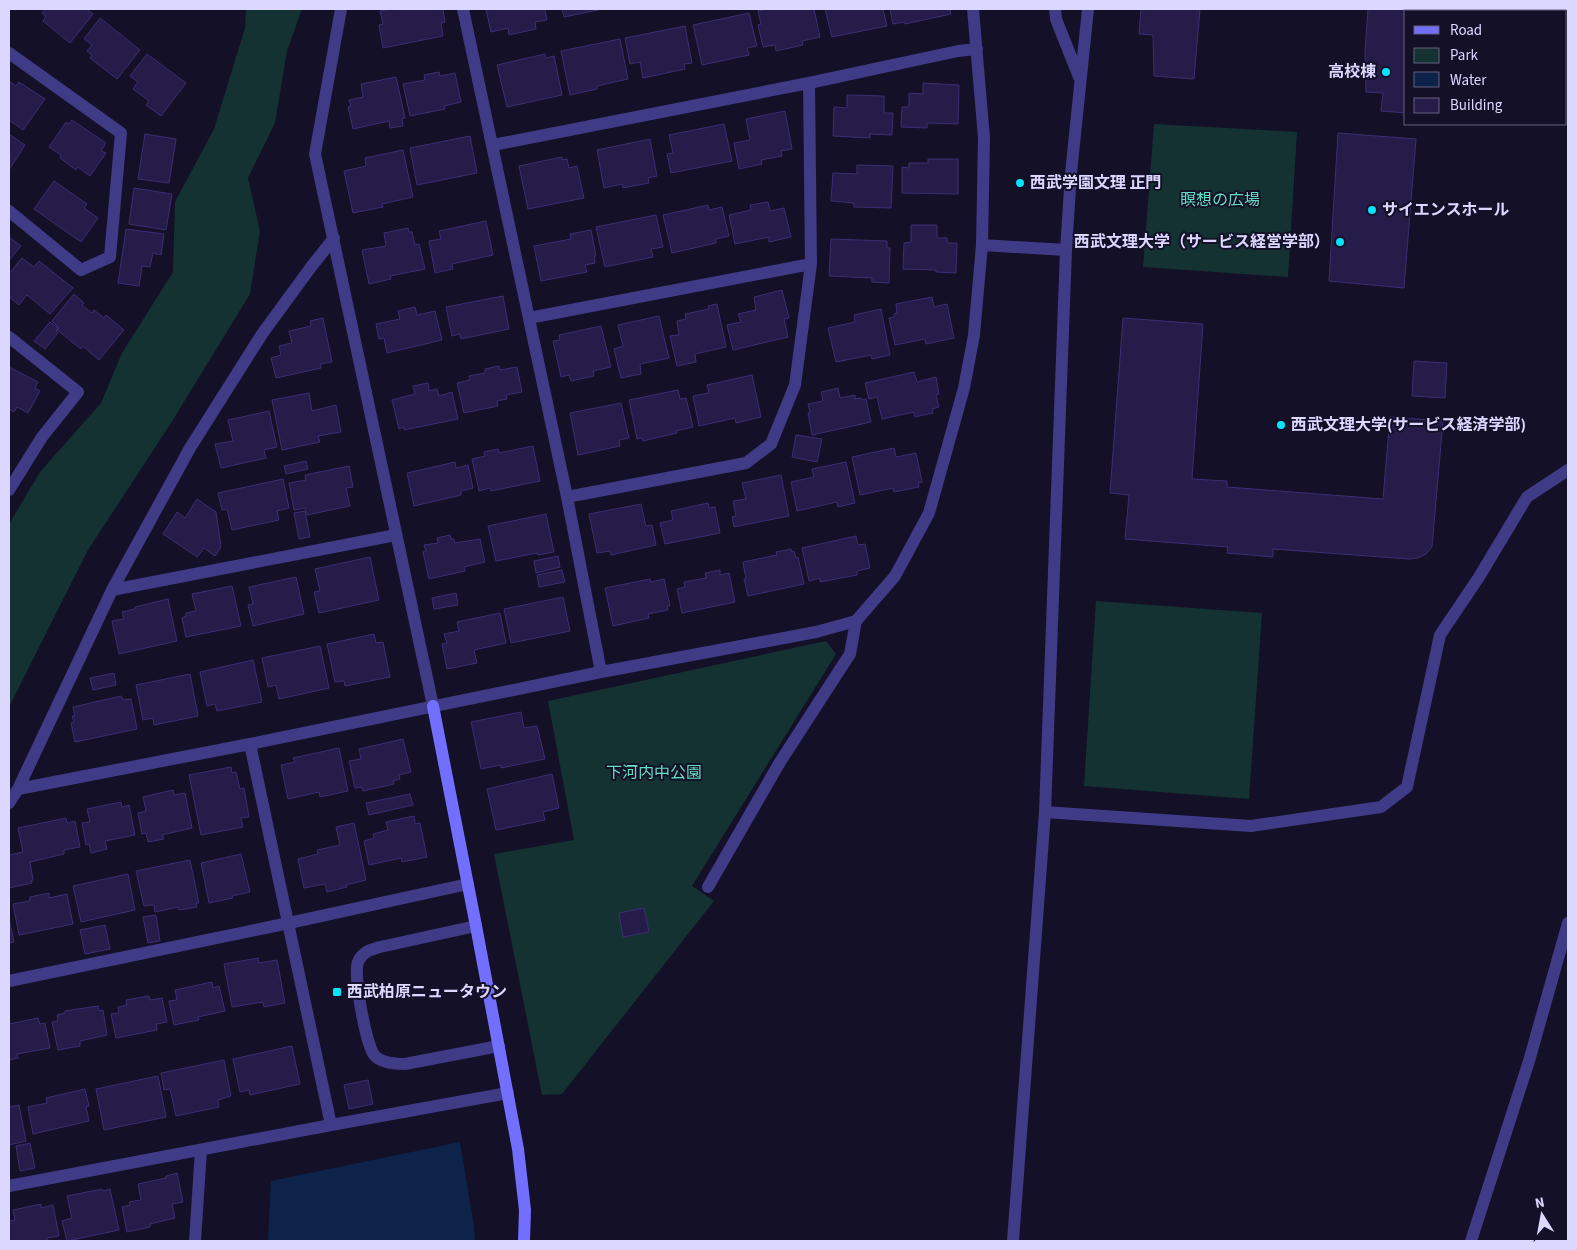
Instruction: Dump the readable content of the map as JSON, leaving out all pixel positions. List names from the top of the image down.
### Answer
{
  "parks": ["瞑想の広場", "下河内中公園"],
  "places": {
    "other": [
      "高校棟",
      "西武学園文理 正門",
      "サイエンスホール",
      "西武文理大学（サービス経営学部）",
      "西武文理大学(サービス経済学部)"
    ],
    "transit": ["西武柏原ニュータウン"]
  },
  "legend": [
    "Road",
    "Park",
    "Water",
    "Building"
  ],
  "north": "top"
}
